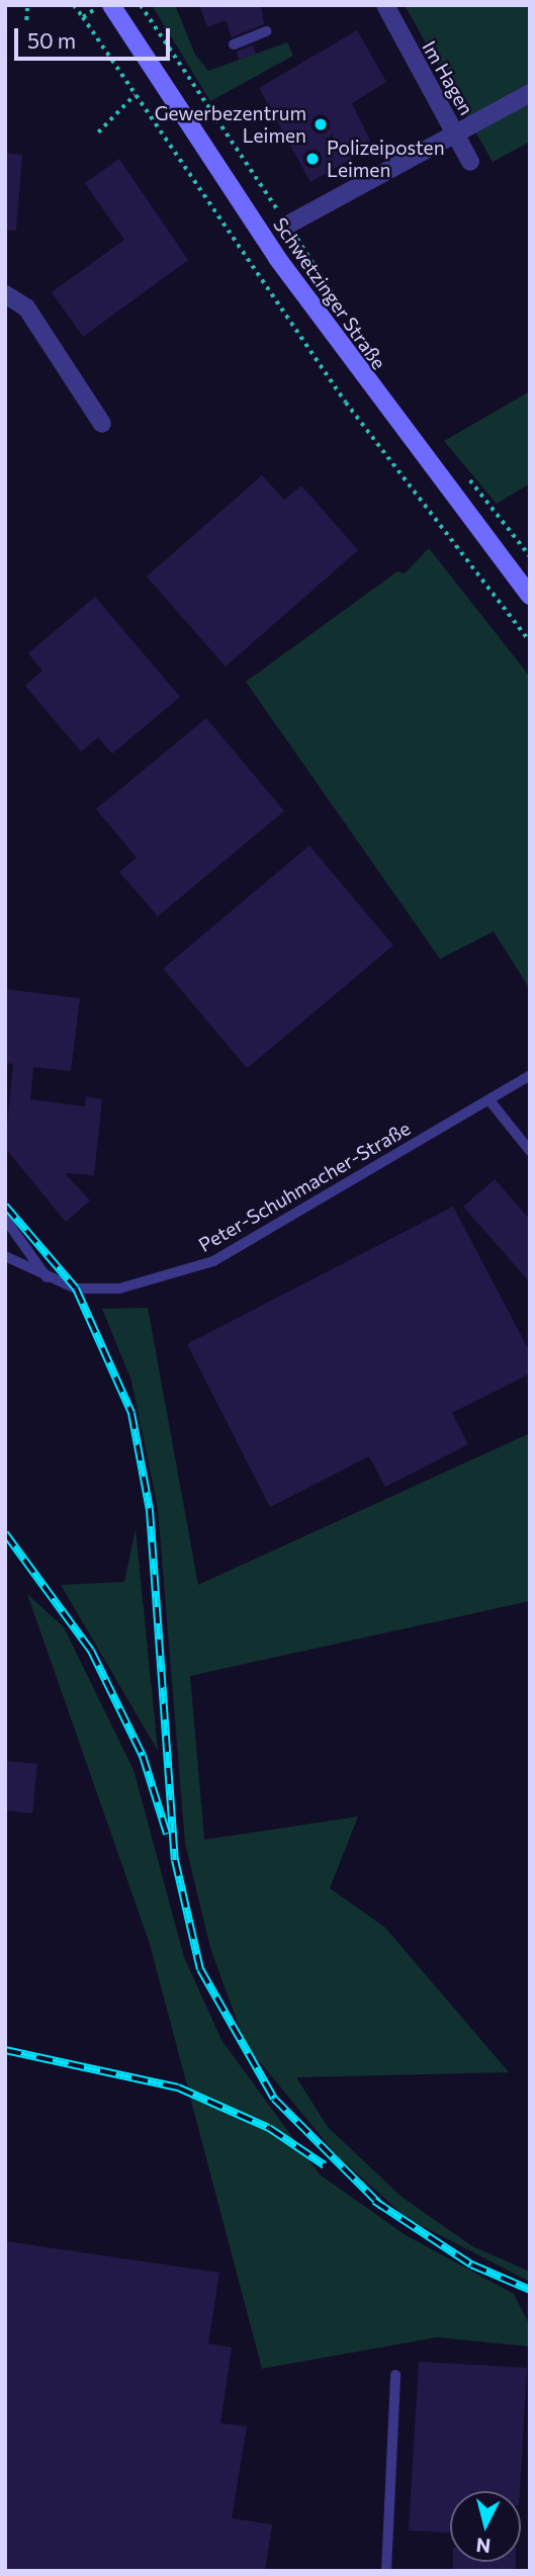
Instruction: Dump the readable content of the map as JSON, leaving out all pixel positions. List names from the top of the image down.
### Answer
{
  "streets": {
    "main road": ["Schwetzinger Straße"],
    "street": ["Im Hagen"],
    "lane": ["Peter-Schuhmacher-Straße"]
  },
  "places": ["Gewerbezentrum Leimen", "Polizeiposten Leimen"],
  "scale_bar": "50 m",
  "north": "bottom"
}
